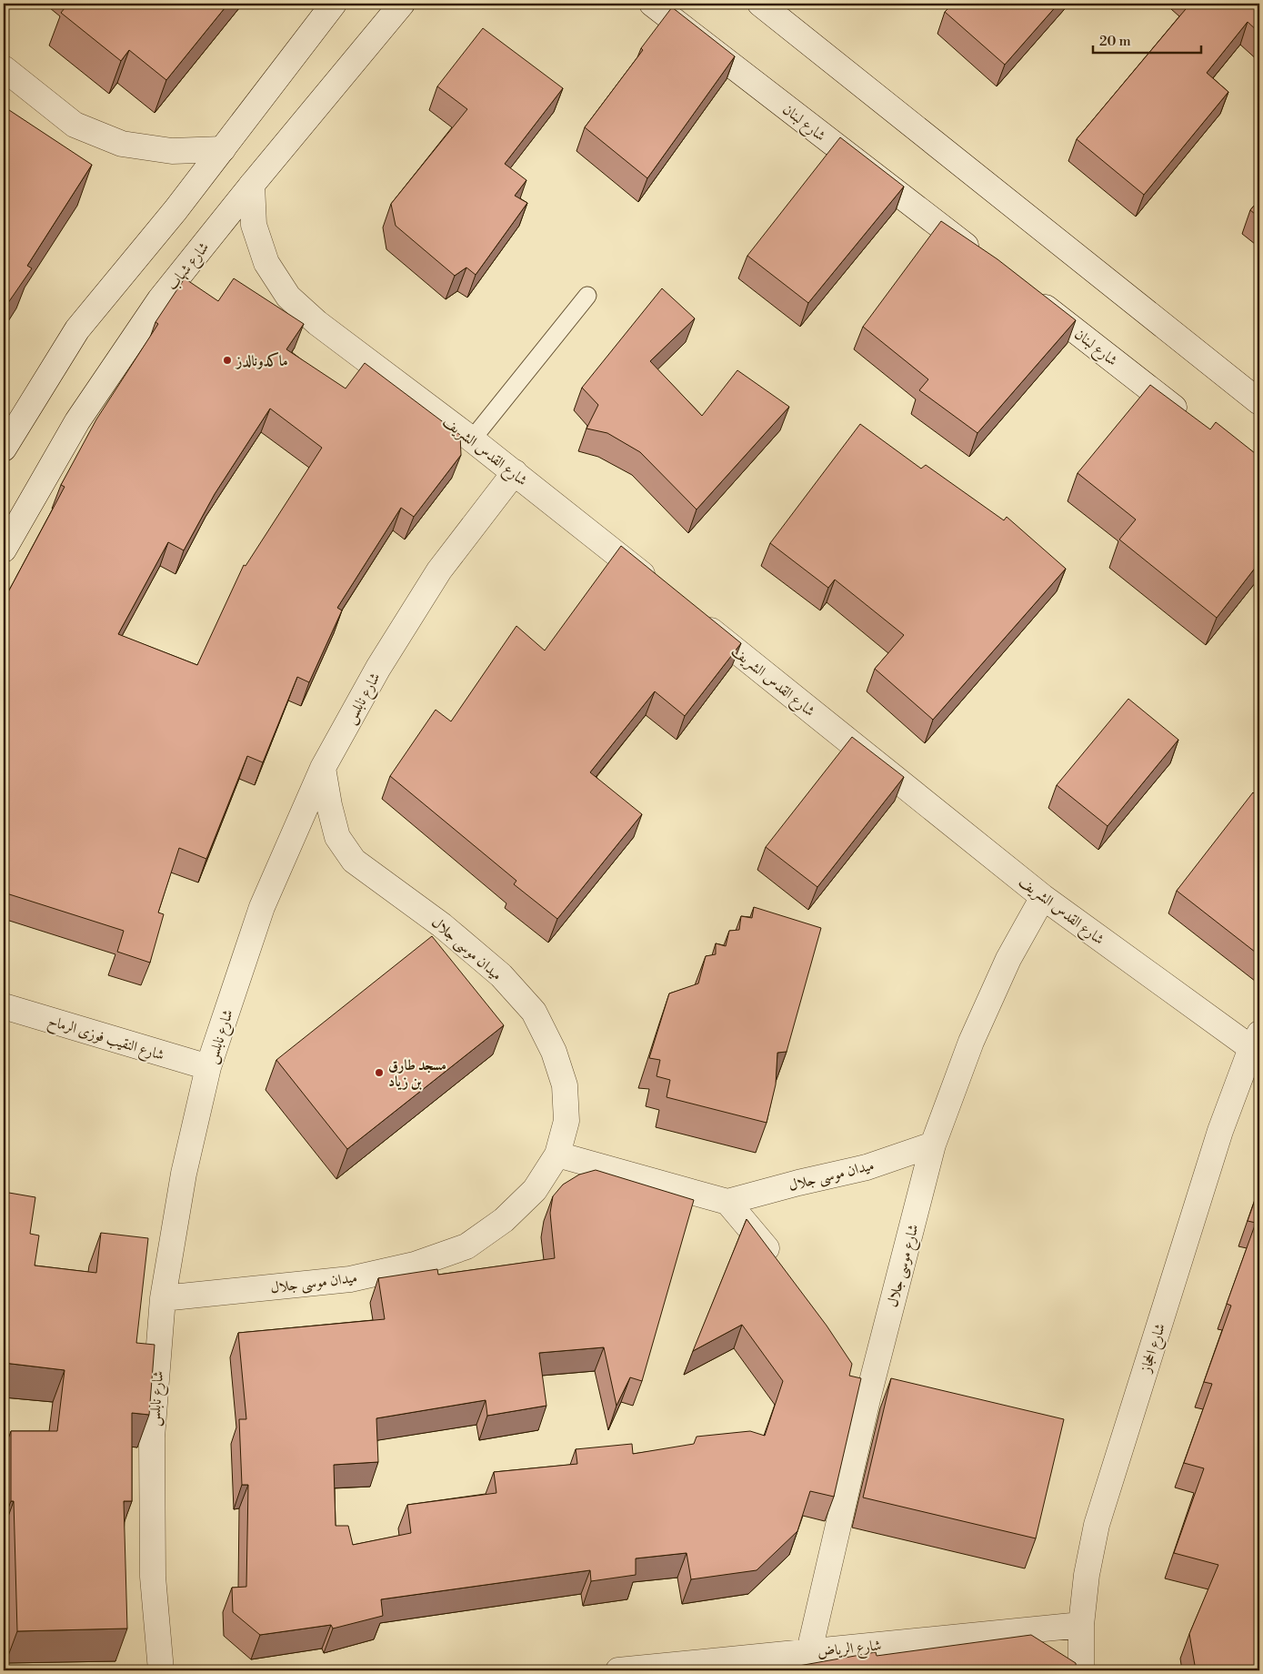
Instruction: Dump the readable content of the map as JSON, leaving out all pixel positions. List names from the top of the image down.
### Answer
{
  "streets": {
    "street": [
      "شارع لبنان",
      "شارع شهاب",
      "شارع القدس الشريف",
      "شارع نابلس",
      "ميدان موسى جلال",
      "شارع النقيب فوزى الرماح",
      "شارع موسى جلال",
      "شارع الحجاز",
      "شارع الرياض"
    ]
  },
  "crossings": [
    ["شارع شهاب", "شارع القدس الشريف"],
    ["شارع القدس الشريف", "شارع نابلس"],
    ["شارع القدس الشريف", "شارع موسى جلال"],
    ["شارع القدس الشريف", "شارع الحجاز"],
    ["شارع نابلس", "ميدان موسى جلال"],
    ["شارع نابلس", "شارع النقيب فوزى الرماح"],
    ["ميدان موسى جلال", "شارع موسى جلال"],
    ["شارع موسى جلال", "شارع الرياض"],
    ["شارع الحجاز", "شارع الرياض"]
  ],
  "places": ["ماكدونالدز", "مسجد طارق بن زياد"],
  "scale_bar": "20 m"
}
